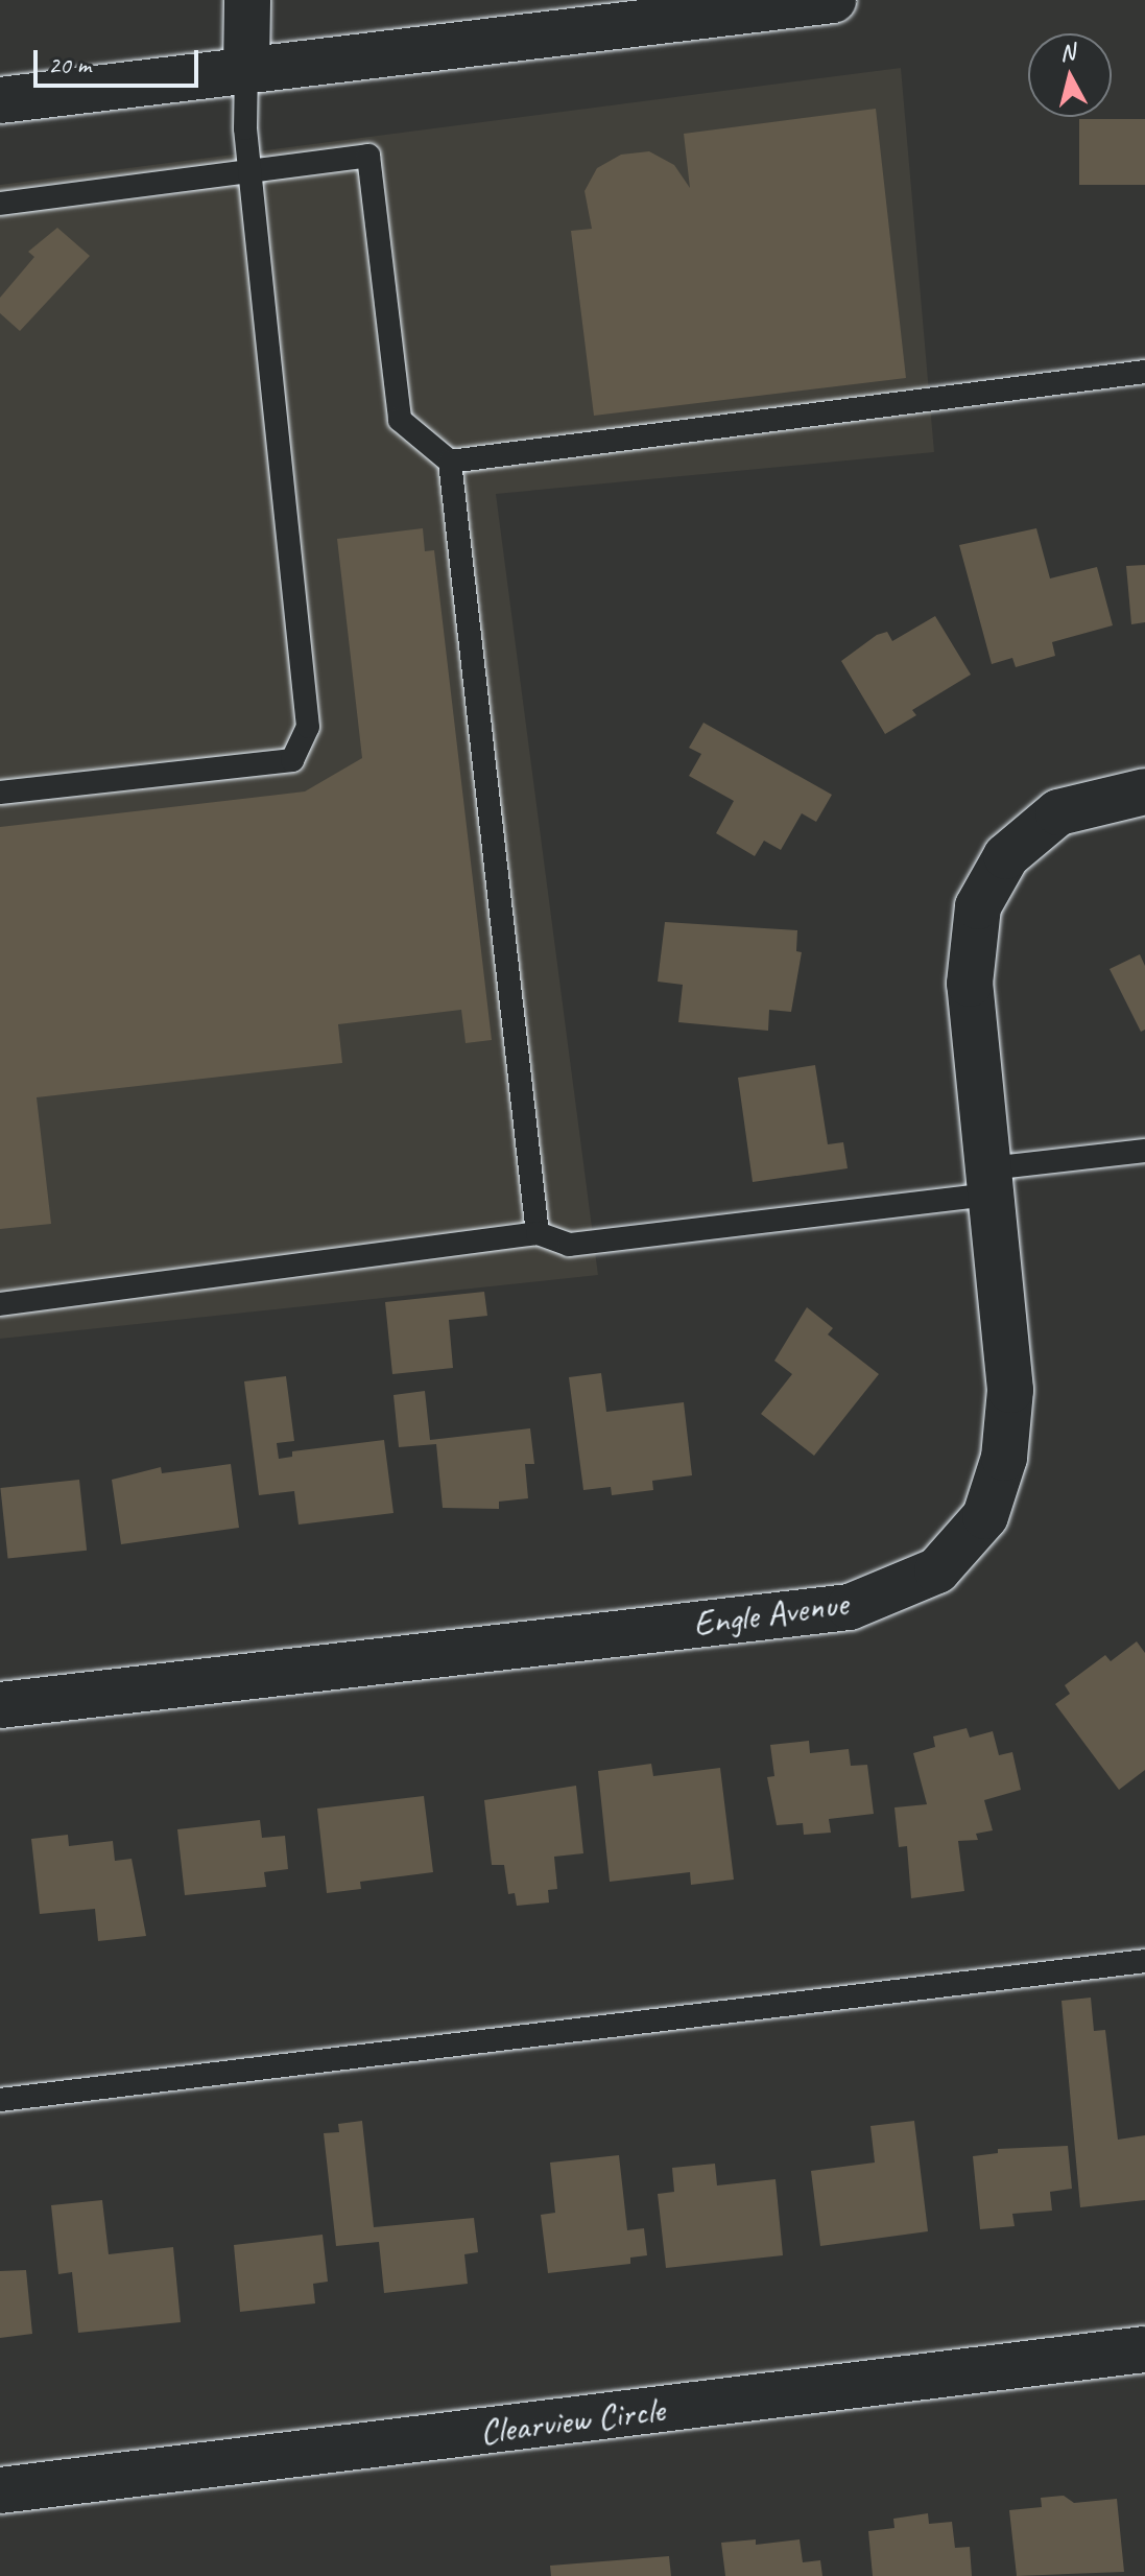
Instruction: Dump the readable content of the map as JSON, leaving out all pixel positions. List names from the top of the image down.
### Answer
{
  "streets": {
    "street": ["Engle Avenue", "Clearview Circle"]
  },
  "scale_bar": "20 m",
  "north": "top"
}
